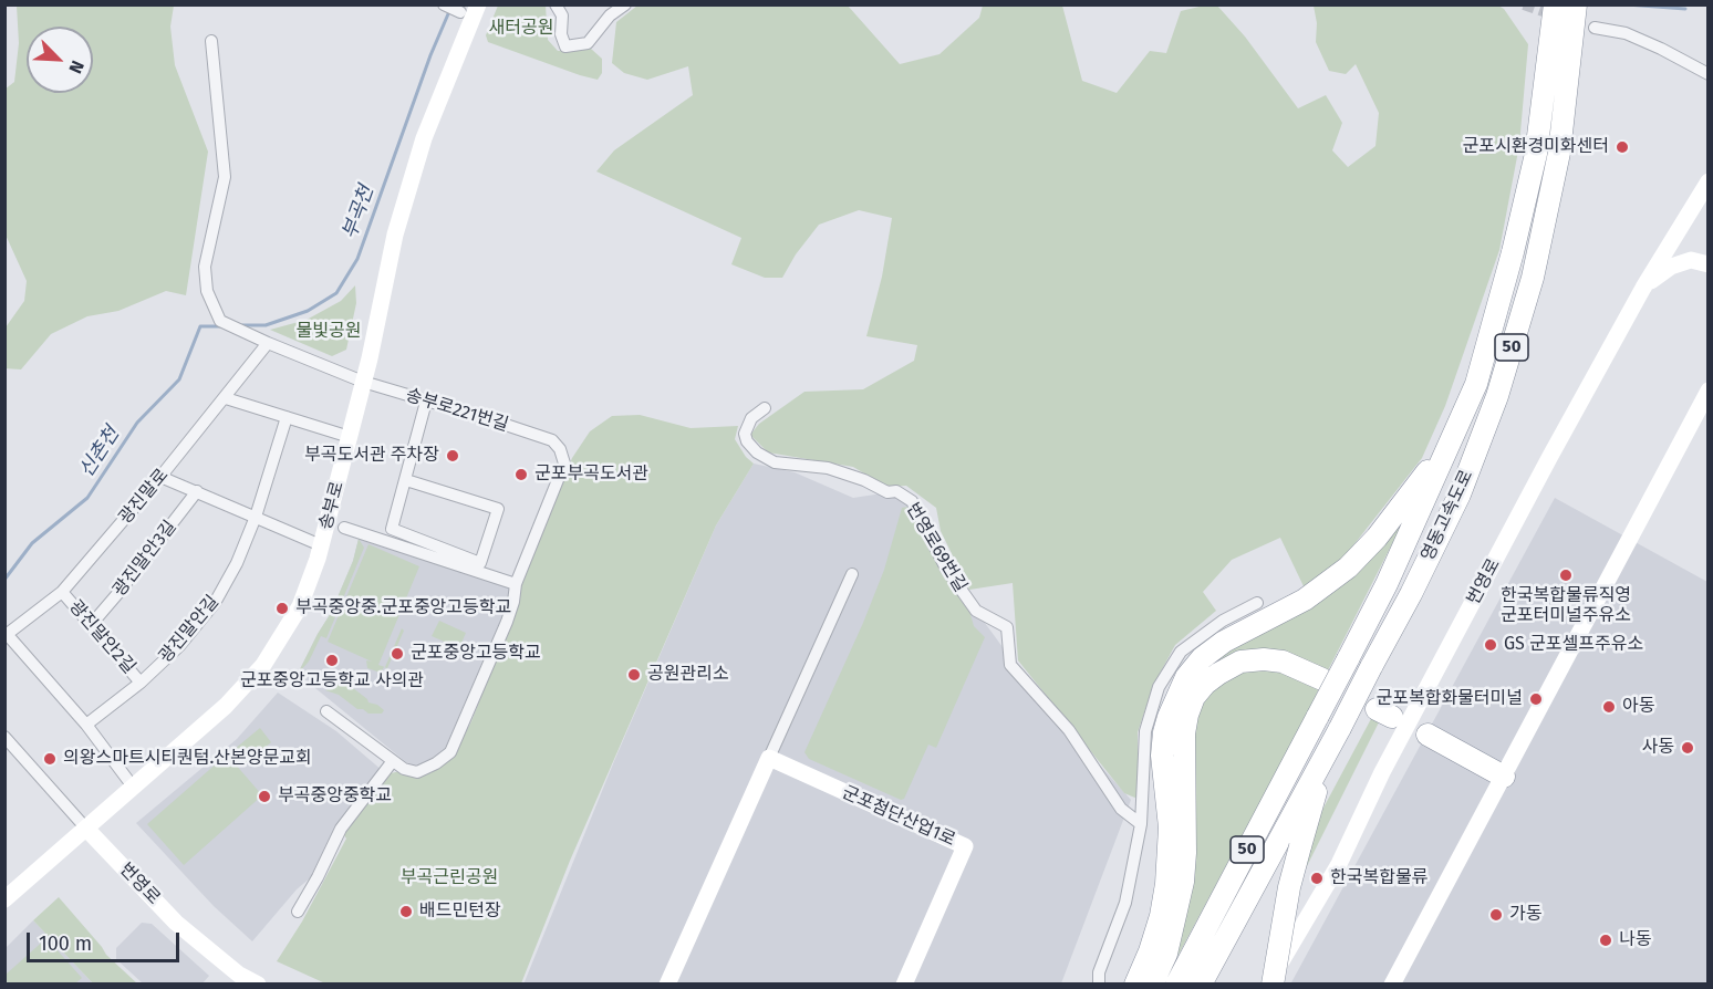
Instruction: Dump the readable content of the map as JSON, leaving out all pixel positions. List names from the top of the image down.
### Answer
{
  "streets": {
    "highway": ["50", "영동고속도로"],
    "street": [
      "송부로221번길",
      "광진말로",
      "송부로",
      "번영로69번길",
      "광진말안3길",
      "번영로",
      "광진말안길",
      "광진말안2길",
      "군포첨단산업1로"
    ]
  },
  "crossings": [
    ["송부로221번길", "광진말로"],
    ["송부로221번길", "송부로"],
    ["광진말로", "광진말안2길"],
    ["송부로", "번영로"],
    ["광진말안3길", "광진말안2길"],
    ["광진말안길", "광진말안2길"]
  ],
  "water": ["부곡천", "신촌천"],
  "parks": ["새터공원", "물빛공원", "부곡근린공원"],
  "places": [
    "군포시환경미화센터",
    "부곡도서관 주차장",
    "군포부곡도서관",
    "한국복합물류직영 군포터미널주유소",
    "부곡중앙중.군포중앙고등학교",
    "GS 군포셀프주유소",
    "군포중앙고등학교",
    "군포중앙고등학교 사의관",
    "공원관리소",
    "군포복합화물터미널",
    "아동",
    "사동",
    "의왕스마트시티퀀텀.산본양문교회",
    "부곡중앙중학교",
    "한국복합물류",
    "배드민턴장",
    "가동",
    "나동"
  ],
  "scale_bar": "100 m",
  "north": "bottom right"
}
